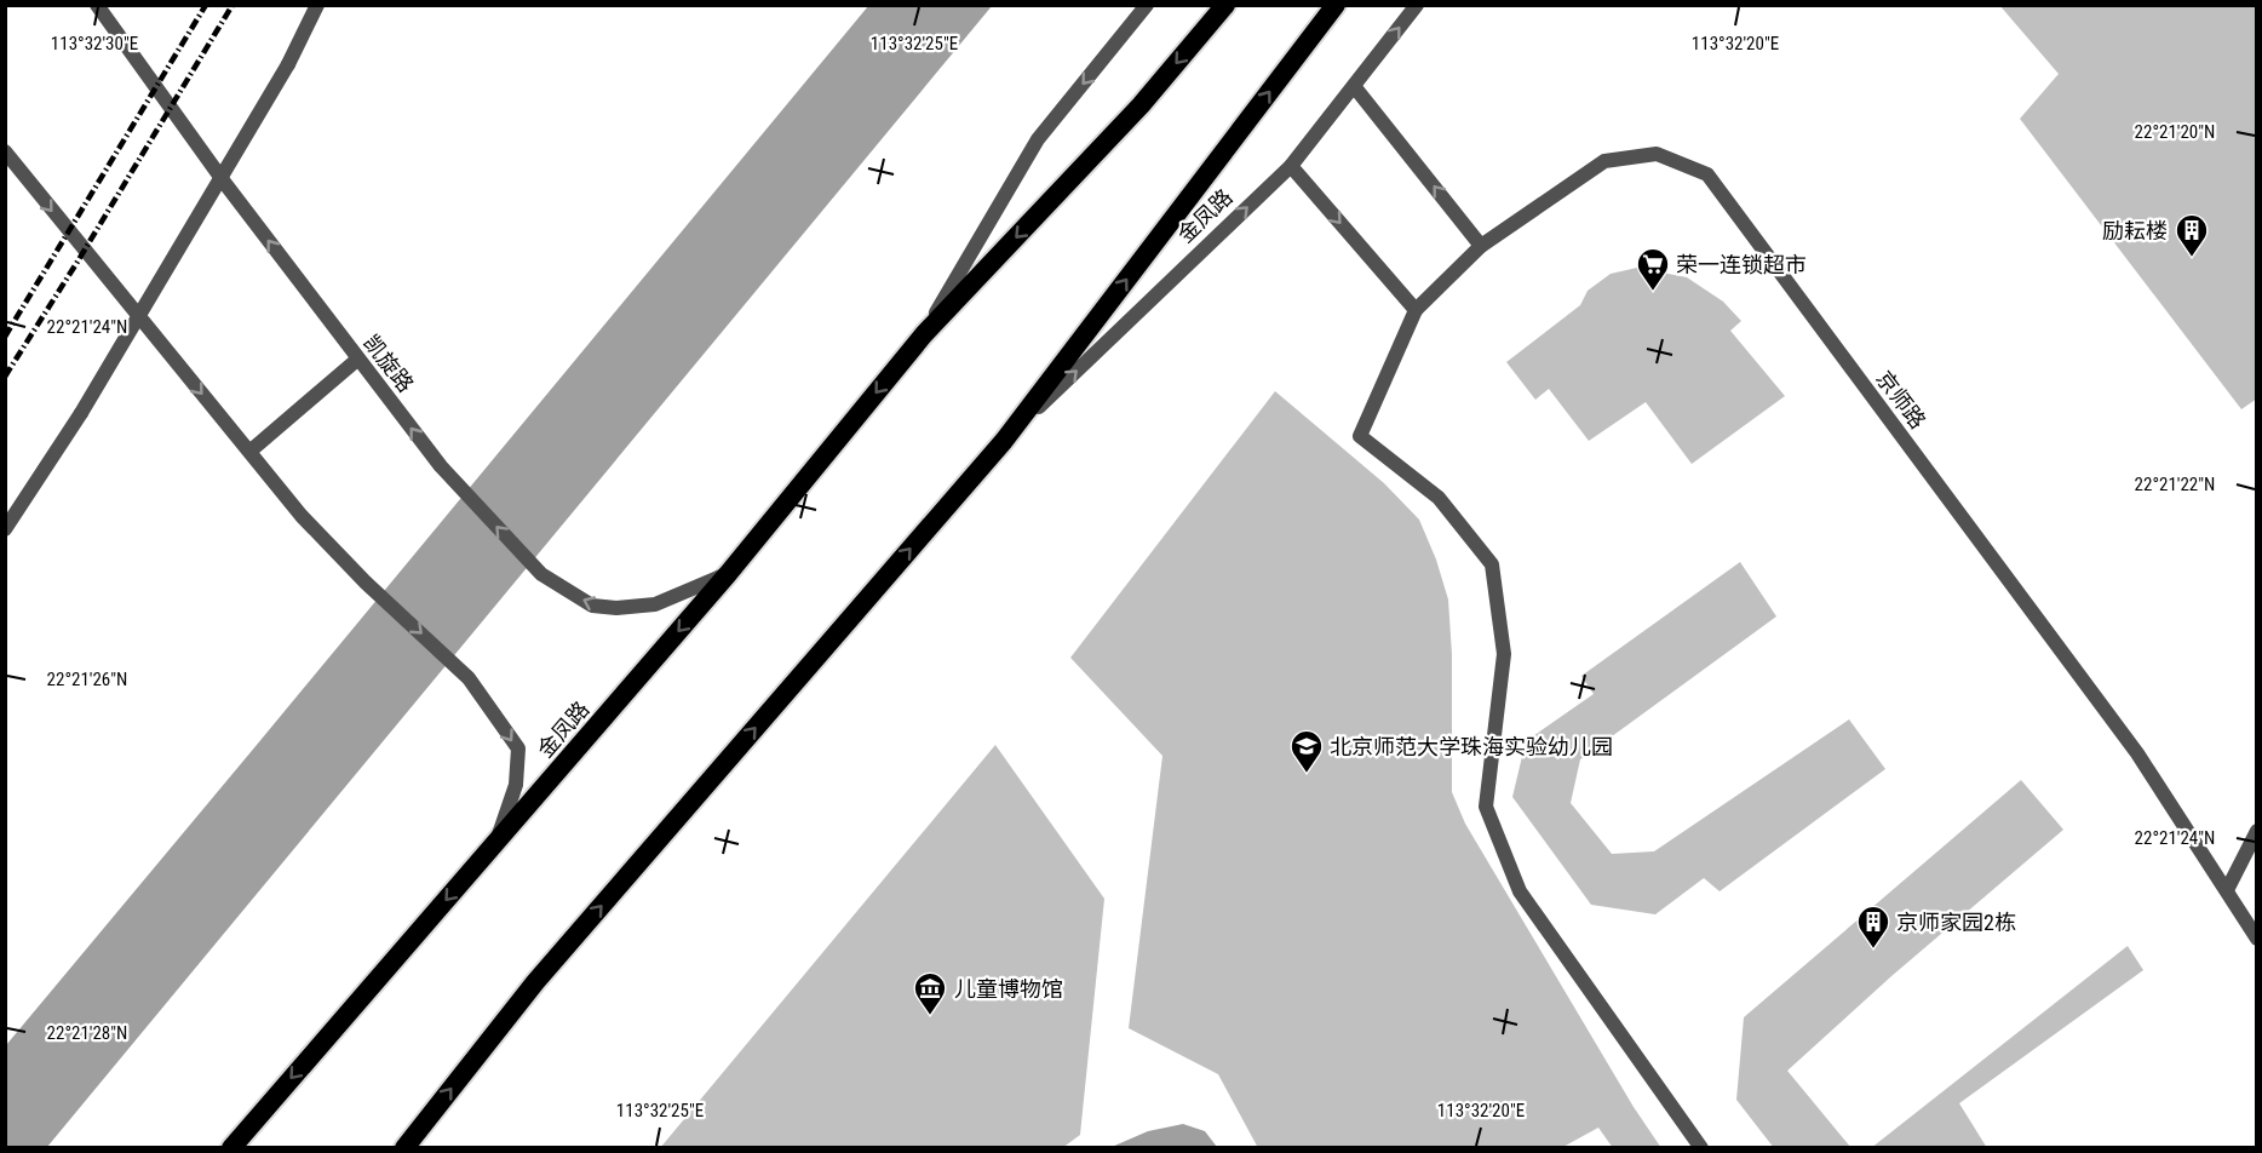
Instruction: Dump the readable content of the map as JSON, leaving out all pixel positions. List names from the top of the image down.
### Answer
{
  "streets": {
    "highway": ["金凤路"],
    "street": ["凯旋路", "京师路"]
  },
  "crossings": [
    ["金凤路", "凯旋路"]
  ],
  "one_way": ["凯旋路"],
  "places": {
    "building": ["励耘楼", "京师家园2栋"],
    "supermarket": ["荣一连锁超市"],
    "school or university": ["北京师范大学珠海实验幼儿园"],
    "museum": ["儿童博物馆"]
  },
  "coordinates": [
    "113°32'30\"E",
    "113°32'25\"E",
    "113°32'20\"E",
    "22°21'20\"N",
    "22°21'24\"N",
    "22°21'22\"N",
    "22°21'26\"N",
    "22°21'28\"N"
  ]
}
